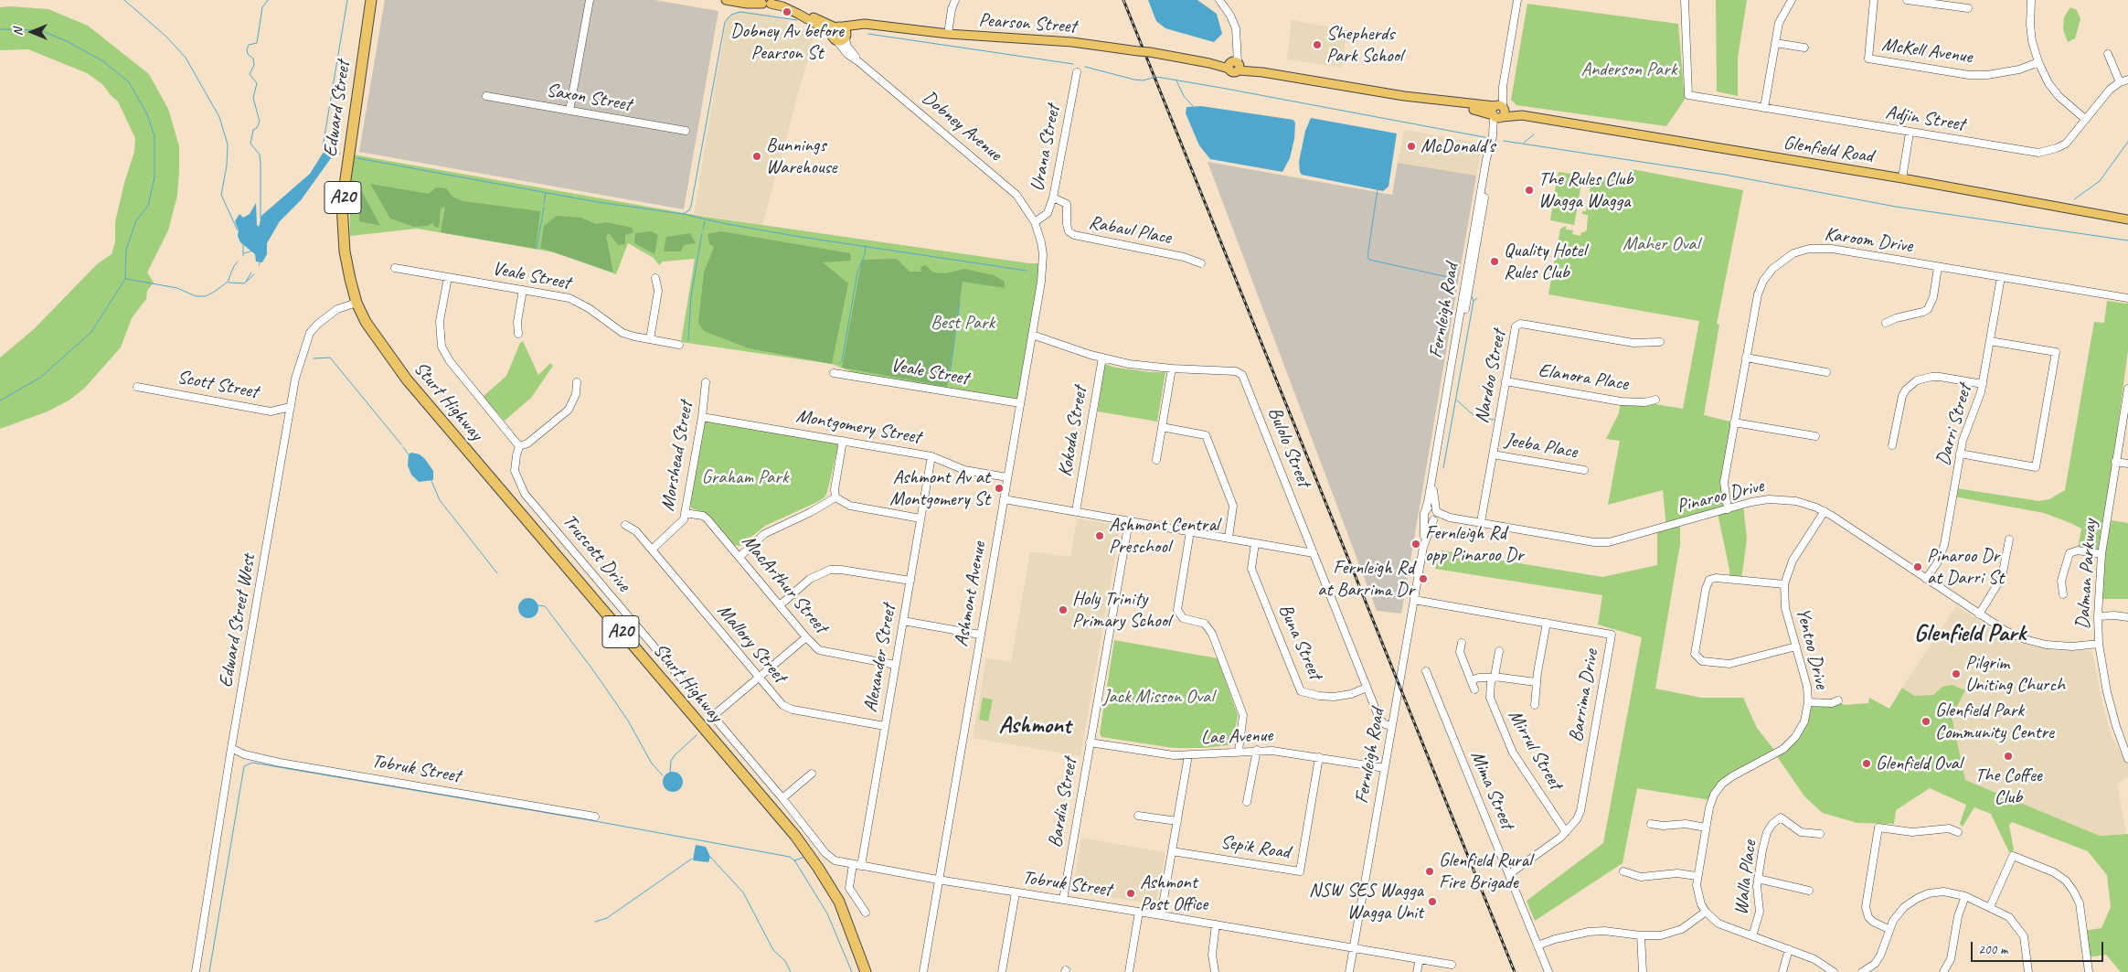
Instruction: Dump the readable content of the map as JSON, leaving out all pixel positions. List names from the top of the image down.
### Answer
{
  "streets": {
    "highway": ["Edward Street", "A20", "Sturt Highway"],
    "main road": ["Pearson Street", "Dobney Avenue", "Glenfield Road"],
    "street": [
      "McKell Avenue",
      "Saxon Street",
      "Adjin Street",
      "Urana Street",
      "Rabaul Place",
      "Karoom Drive",
      "Veale Street",
      "Fernleigh Road",
      "Nardoo Street",
      "Elanora Place",
      "Scott Street",
      "Darri Street",
      "Montgomery Street",
      "Kokoda Street",
      "Jeeba Place",
      "Bulolo Street",
      "Morshead Street",
      "Pinaroo Drive",
      "Truscott Drive",
      "Dalman Parkway",
      "MacArthur Street",
      "Ashmont Avenue",
      "Edward Street West",
      "Buna Street",
      "Mallory Street",
      "Yentoo Drive",
      "Alexander Street",
      "Barrima Drive",
      "Lae Avenue",
      "Mirrul Street",
      "Tobruk Street",
      "Mima Street",
      "Bardia Street",
      "Sepik Road",
      "Walla Place"
    ]
  },
  "crossings": [
    ["Pearson Street", "Dobney Avenue"],
    ["Pearson Street", "Glenfield Road"],
    ["Pearson Street", "Fernleigh Road"],
    ["Edward Street", "Sturt Highway"],
    ["Edward Street", "Edward Street West"],
    ["Dobney Avenue", "Urana Street"],
    ["Dobney Avenue", "Ashmont Avenue"],
    ["Urana Street", "Rabaul Place"],
    ["Urana Street", "Ashmont Avenue"],
    ["Glenfield Road", "Fernleigh Road"],
    ["Karoom Drive", "Darri Street"],
    ["Karoom Drive", "Pinaroo Drive"],
    ["Veale Street", "Ashmont Avenue"],
    ["Fernleigh Road", "Bulolo Street"],
    ["Fernleigh Road", "Pinaroo Drive"],
    ["Fernleigh Road", "Barrima Drive"],
    ["Fernleigh Road", "Lae Avenue"],
    ["Fernleigh Road", "Tobruk Street"],
    ["Nardoo Street", "Elanora Place"],
    ["Nardoo Street", "Jeeba Place"],
    ["Nardoo Street", "Pinaroo Drive"],
    ["Scott Street", "Edward Street West"],
    ["Sturt Highway", "Edward Street West"],
    ["Darri Street", "Pinaroo Drive"],
    ["Montgomery Street", "Morshead Street"],
    ["Montgomery Street", "Ashmont Avenue"],
    ["Montgomery Street", "Alexander Street"],
    ["Kokoda Street", "Bulolo Street"],
    ["Bulolo Street", "Ashmont Avenue"],
    ["Bulolo Street", "Buna Street"],
    ["Morshead Street", "MacArthur Street"],
    ["Morshead Street", "Mallory Street"],
    ["Pinaroo Drive", "Dalman Parkway"],
    ["Pinaroo Drive", "Yentoo Drive"],
    ["Truscott Drive", "Tobruk Street"],
    ["MacArthur Street", "Alexander Street"],
    ["Ashmont Avenue", "Tobruk Street"],
    ["Edward Street West", "Tobruk Street"],
    ["Mallory Street", "Alexander Street"],
    ["Alexander Street", "Tobruk Street"],
    ["Barrima Drive", "Mirrul Street"],
    ["Barrima Drive", "Mima Street"],
    ["Lae Avenue", "Bardia Street"],
    ["Lae Avenue", "Sepik Road"],
    ["Tobruk Street", "Bardia Street"]
  ],
  "districts": ["Glenfield Park", "Ashmont"],
  "parks": [
    "Anderson Park",
    "Maher Oval",
    "Best Park",
    "Graham Park",
    "Jack Misson Oval"
  ],
  "places": [
    "Dobney Av before Pearson St",
    "Shepherds Park School",
    "McDonald's",
    "Bunnings Warehouse",
    "The Rules Club Wagga Wagga",
    "Quality Hotel Rules Club",
    "Ashmont Av at Montgomery St",
    "Ashmont Central Preschool",
    "Fernleigh Rd opp Pinaroo Dr",
    "Pinaroo Dr at Darri St",
    "Fernleigh Rd at Barrima Dr",
    "Holy Trinity Primary School",
    "Pilgrim Uniting Church",
    "Glenfield Park Community Centre",
    "The Coffee Club",
    "Glenfield Oval",
    "Glenfield Rural Fire Brigade",
    "Ashmont Post Office",
    "NSW SES Wagga Wagga Unit"
  ],
  "scale_bar": "200 m",
  "north": "left"
}
